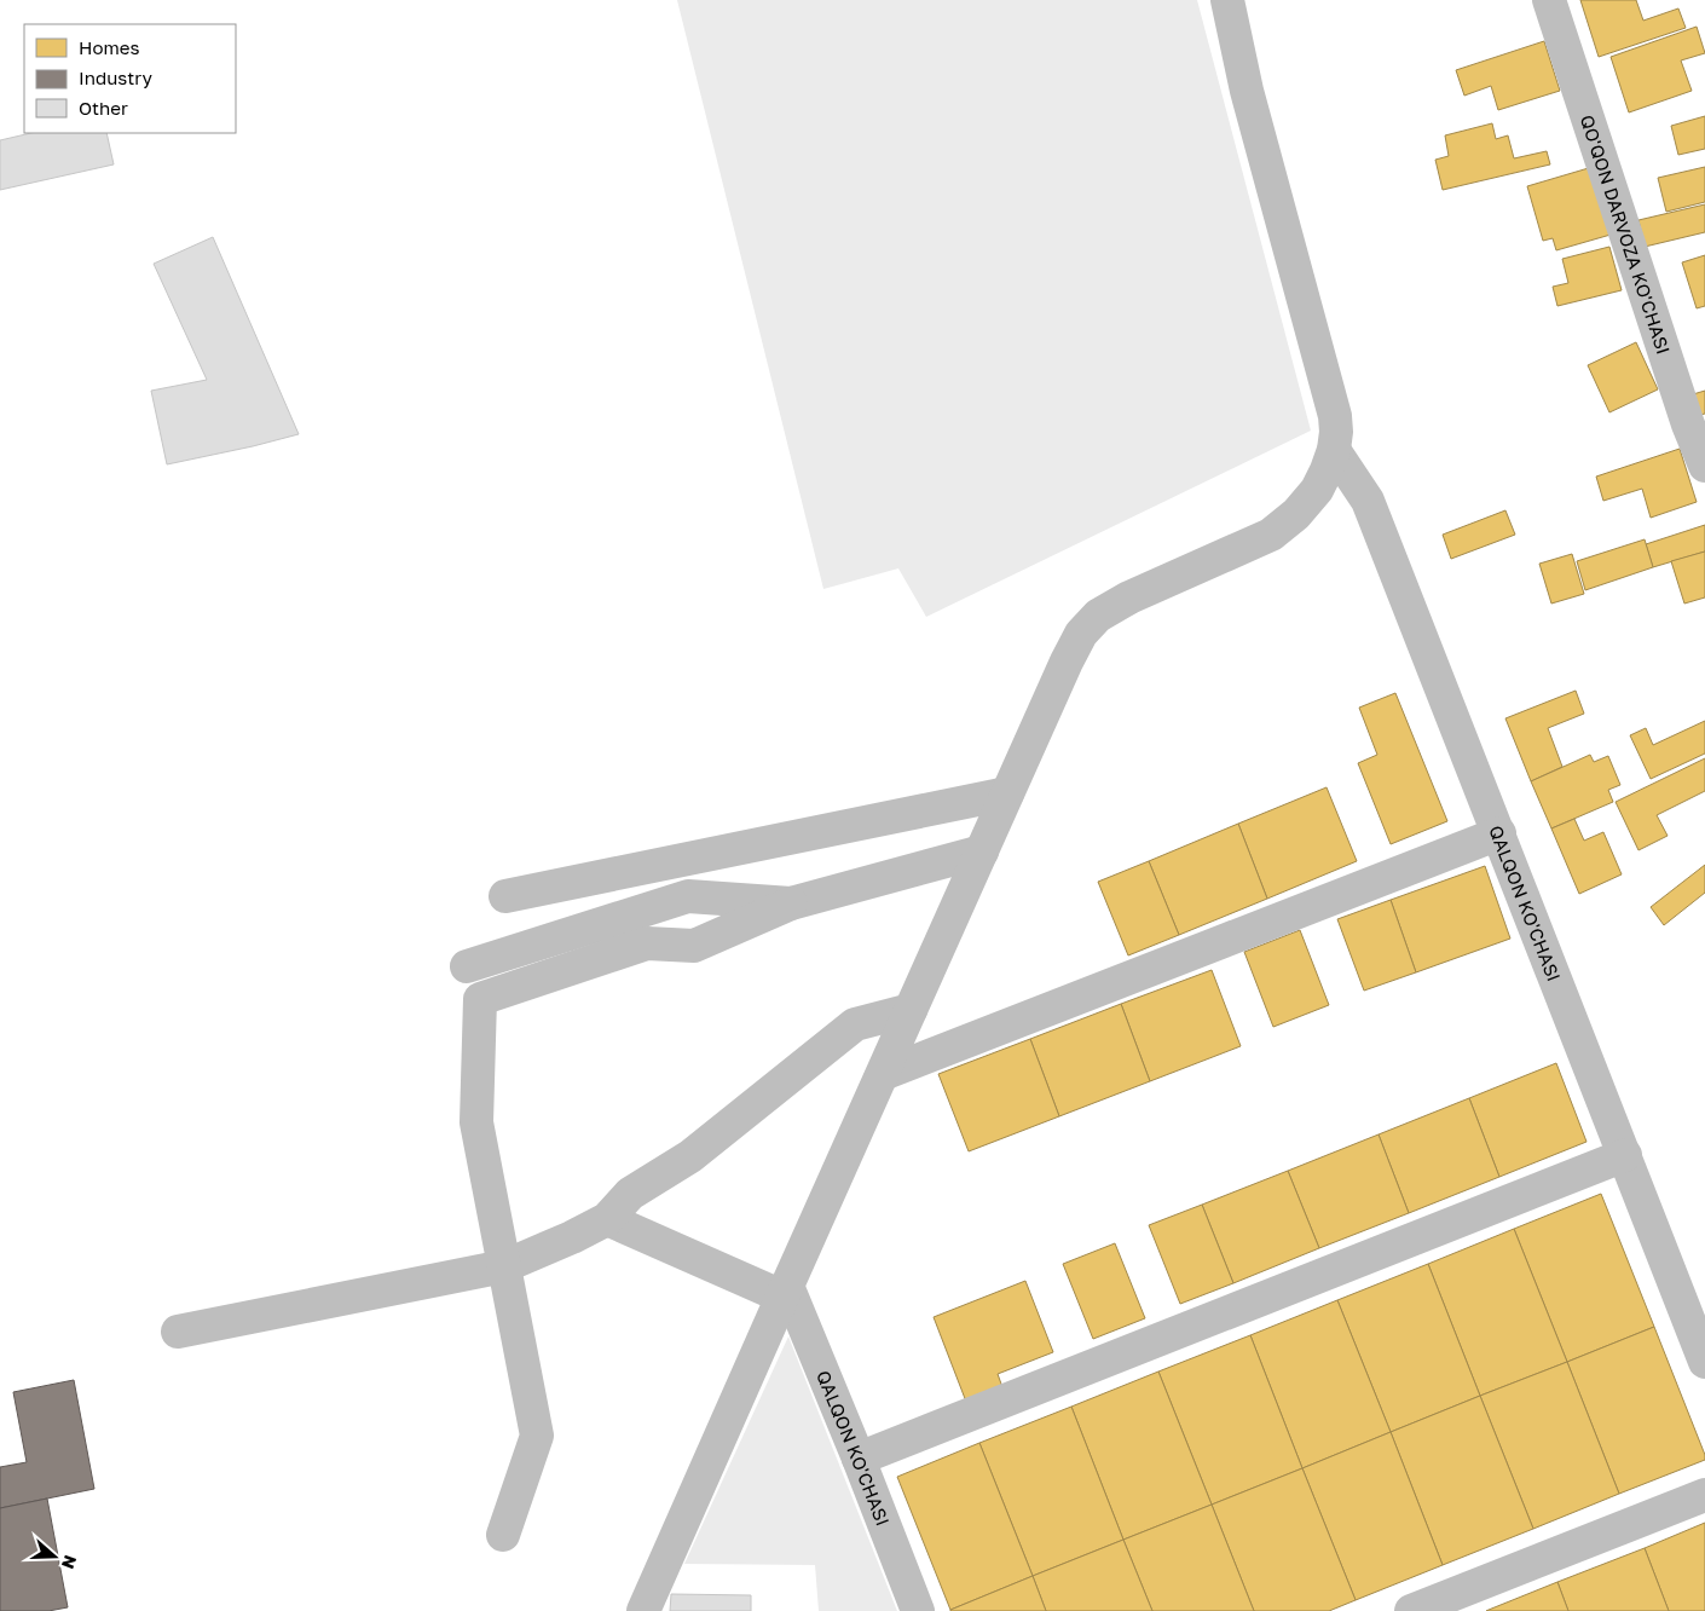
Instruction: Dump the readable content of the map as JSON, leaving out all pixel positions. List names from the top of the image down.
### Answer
{
  "streets": {
    "street": ["QO'QON DARVOZA KO'CHASI", "QALQON KO'CHASI"]
  },
  "legend": ["Homes", "Industry", "Other"],
  "north": "right"
}
